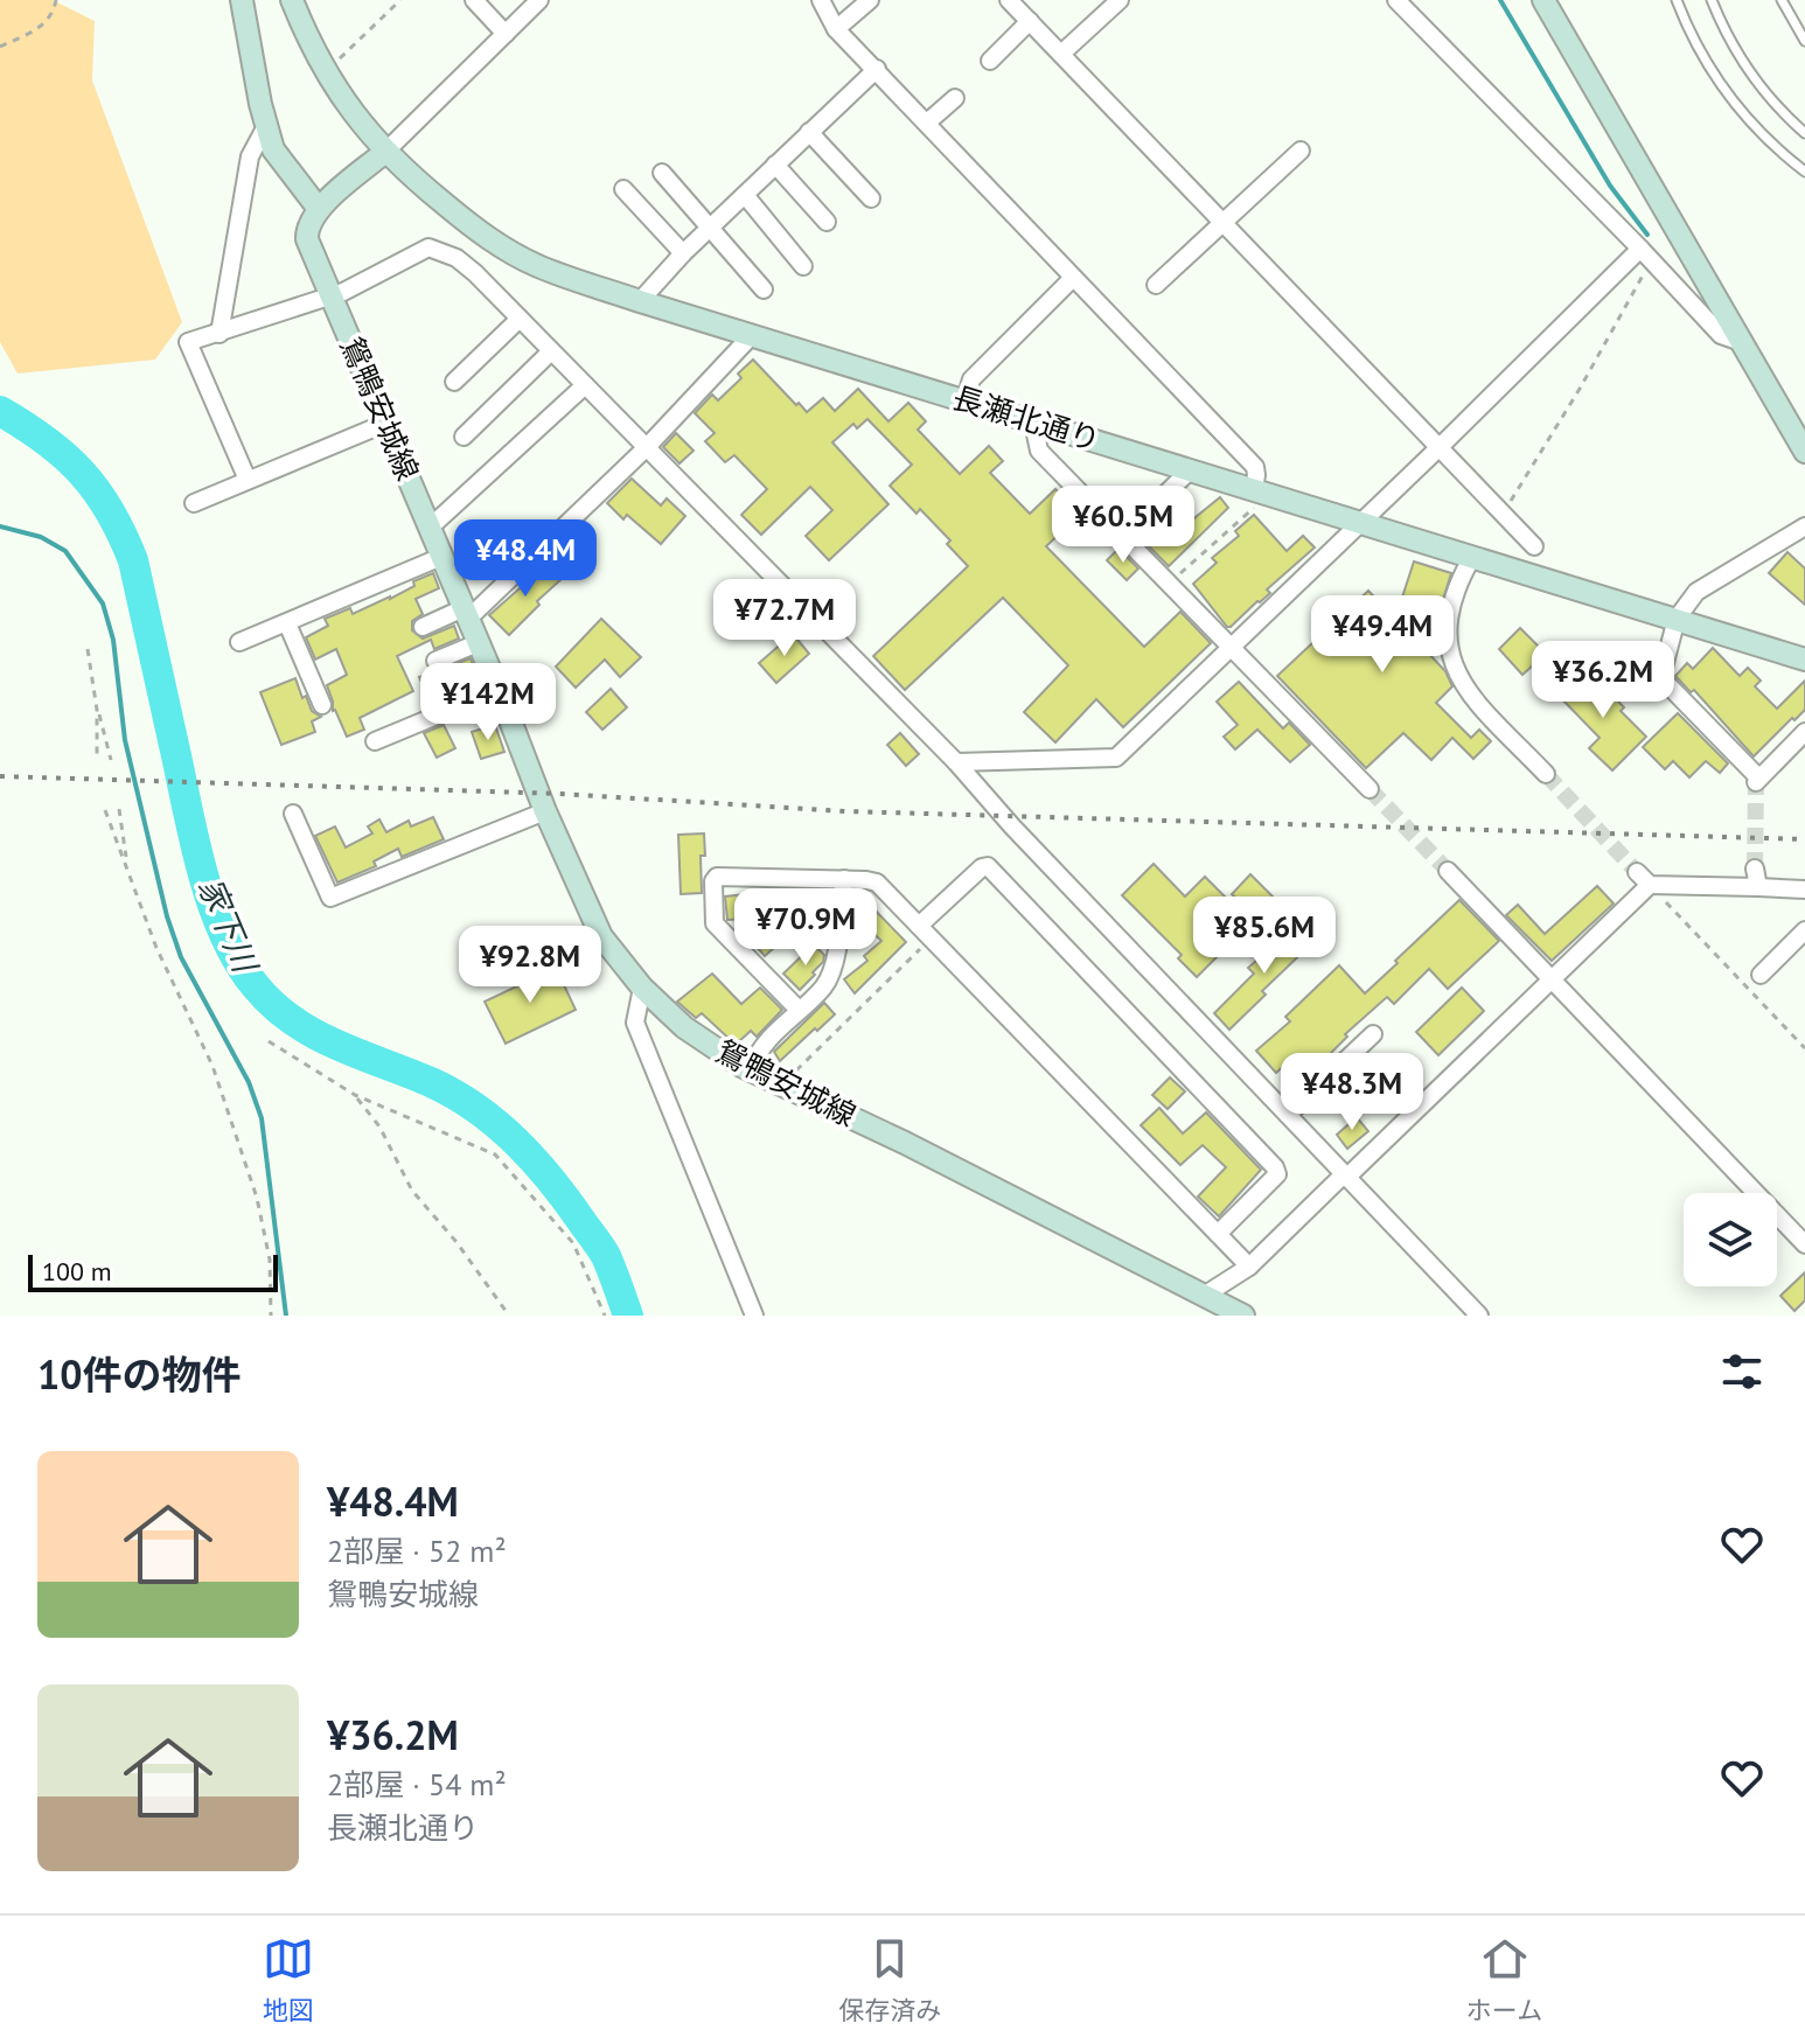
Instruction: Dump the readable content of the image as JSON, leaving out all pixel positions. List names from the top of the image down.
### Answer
{
  "streets": {
    "street": ["鴛鴨安城線", "長瀬北通り"]
  },
  "water": ["家下川"],
  "scale_bar": "100 m",
  "page": {
    "price": [
      "¥60.5M",
      "¥48.4M",
      "¥72.7M",
      "¥49.4M",
      "¥36.2M",
      "¥142M",
      "¥70.9M",
      "¥85.6M",
      "¥92.8M",
      "¥48.3M"
    ],
    "scale": "100 m",
    "heading": "10件の物件",
    "list": [
      {
        "name": "¥48.4M",
        "note": "2部屋 · 52 m² · 鴛鴨安城線"
      },
      {
        "name": "¥36.2M",
        "note": "2部屋 · 54 m² · 長瀬北通り"
      }
    ],
    "tabs": ["地図", "保存済み", "ホーム"]
  }
}
